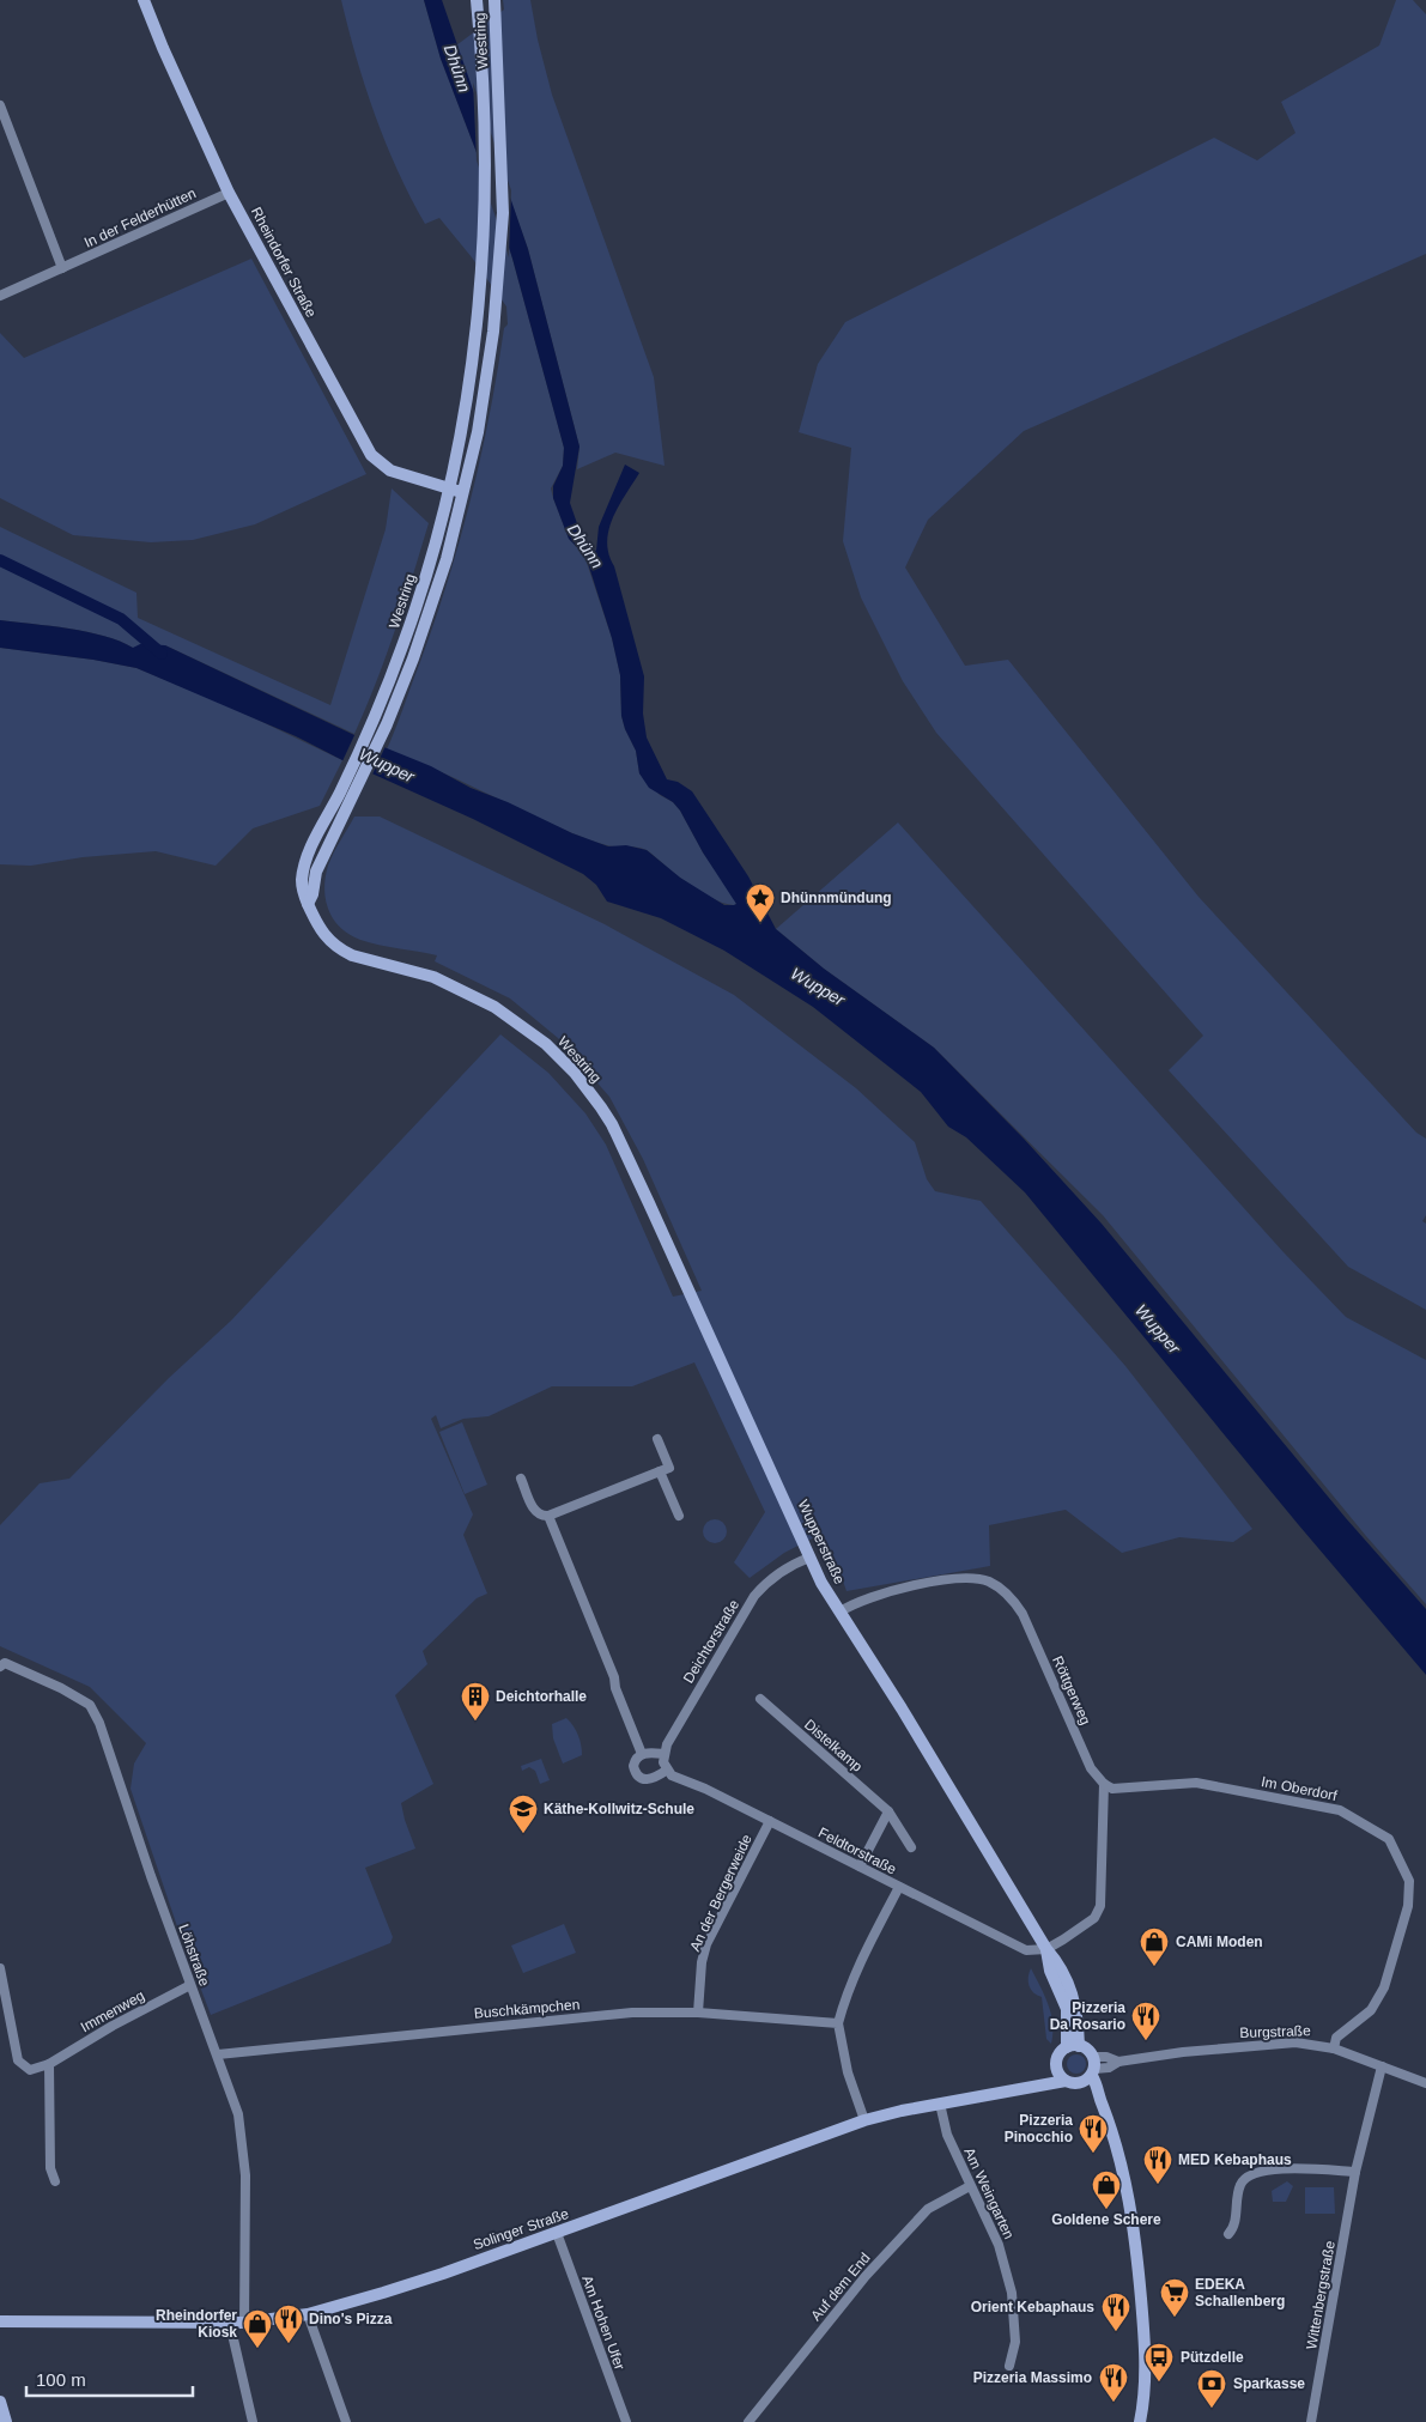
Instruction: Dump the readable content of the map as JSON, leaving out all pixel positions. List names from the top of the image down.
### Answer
{
  "streets": {
    "main road": [
      "Westring",
      "Rheindorfer Straße",
      "Wupperstraße",
      "Solinger Straße"
    ],
    "street": [
      "In der Felderhütten",
      "Deichtorstraße",
      "Röttgerweg",
      "Distelkamp",
      "Im Oberdorf",
      "Feldtorstraße",
      "An der Bergerweide",
      "Löhstraße",
      "Buschkämpchen",
      "Immenweg",
      "Burgstraße",
      "Am Weingarten",
      "Auf dem End",
      "Wittenbergstraße",
      "Am Hohen Ufer"
    ]
  },
  "crossings": [
    ["Westring", "Rheindorfer Straße"],
    ["Westring", "Wupperstraße"],
    ["In der Felderhütten", "Rheindorfer Straße"],
    ["Wupperstraße", "Deichtorstraße"],
    ["Wupperstraße", "Röttgerweg"],
    ["Wupperstraße", "Feldtorstraße"],
    ["Wupperstraße", "Burgstraße"],
    ["Wupperstraße", "Solinger Straße"],
    ["Deichtorstraße", "Feldtorstraße"],
    ["Röttgerweg", "Im Oberdorf"],
    ["Im Oberdorf", "Burgstraße"],
    ["Feldtorstraße", "An der Bergerweide"],
    ["An der Bergerweide", "Buschkämpchen"],
    ["Löhstraße", "Buschkämpchen"],
    ["Löhstraße", "Immenweg"],
    ["Löhstraße", "Solinger Straße"],
    ["Burgstraße", "Solinger Straße"],
    ["Burgstraße", "Wittenbergstraße"],
    ["Am Weingarten", "Solinger Straße"],
    ["Am Weingarten", "Auf dem End"],
    ["Solinger Straße", "Am Hohen Ufer"]
  ],
  "water": ["Dhünn", "Wupper"],
  "places": {
    "place": ["Dhünnmündung"],
    "building": ["Deichtorhalle"],
    "school or university": ["Käthe-Kollwitz-Schule"],
    "shop": ["CAMi Moden", "Goldene Schere", "Rheindorfer Kiosk"],
    "restaurant": [
      "Pizzeria Da Rosario",
      "Pizzeria Pinocchio",
      "MED Kebaphaus",
      "Orient Kebaphaus",
      "Dino's Pizza",
      "Pizzeria Massimo"
    ],
    "supermarket": ["EDEKA Schallenberg"],
    "bus stop": ["Pützdelle"],
    "bank": ["Sparkasse"]
  },
  "scale_bar": "100 m"
}
